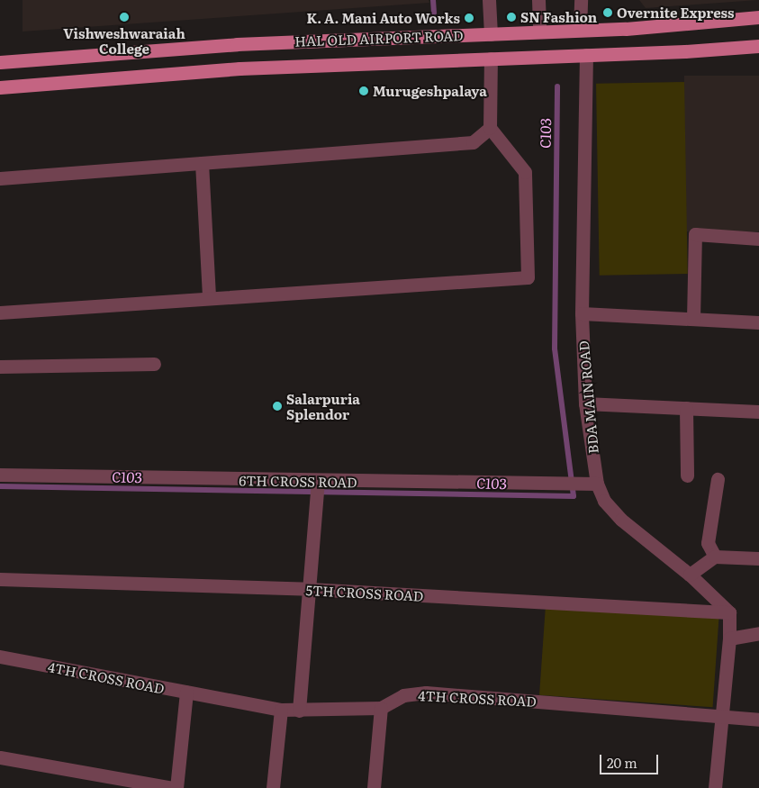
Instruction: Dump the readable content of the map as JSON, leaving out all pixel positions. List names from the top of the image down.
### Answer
{
  "streets": {
    "main road": ["HAL OLD AIRPORT ROAD"],
    "street": [
      "BDA MAIN ROAD",
      "6TH CROSS ROAD",
      "5TH CROSS ROAD",
      "4TH CROSS ROAD"
    ]
  },
  "crossings": [
    ["HAL OLD AIRPORT ROAD", "BDA MAIN ROAD"],
    ["BDA MAIN ROAD", "6TH CROSS ROAD"],
    ["BDA MAIN ROAD", "5TH CROSS ROAD"]
  ],
  "water": ["C103"],
  "places": [
    "Overnite Express",
    "Vishweshwaraiah College",
    "SN Fashion",
    "K. A. Mani Auto Works",
    "Murugeshpalaya",
    "Salarpuria Splendor"
  ],
  "scale_bar": "20 m"
}
